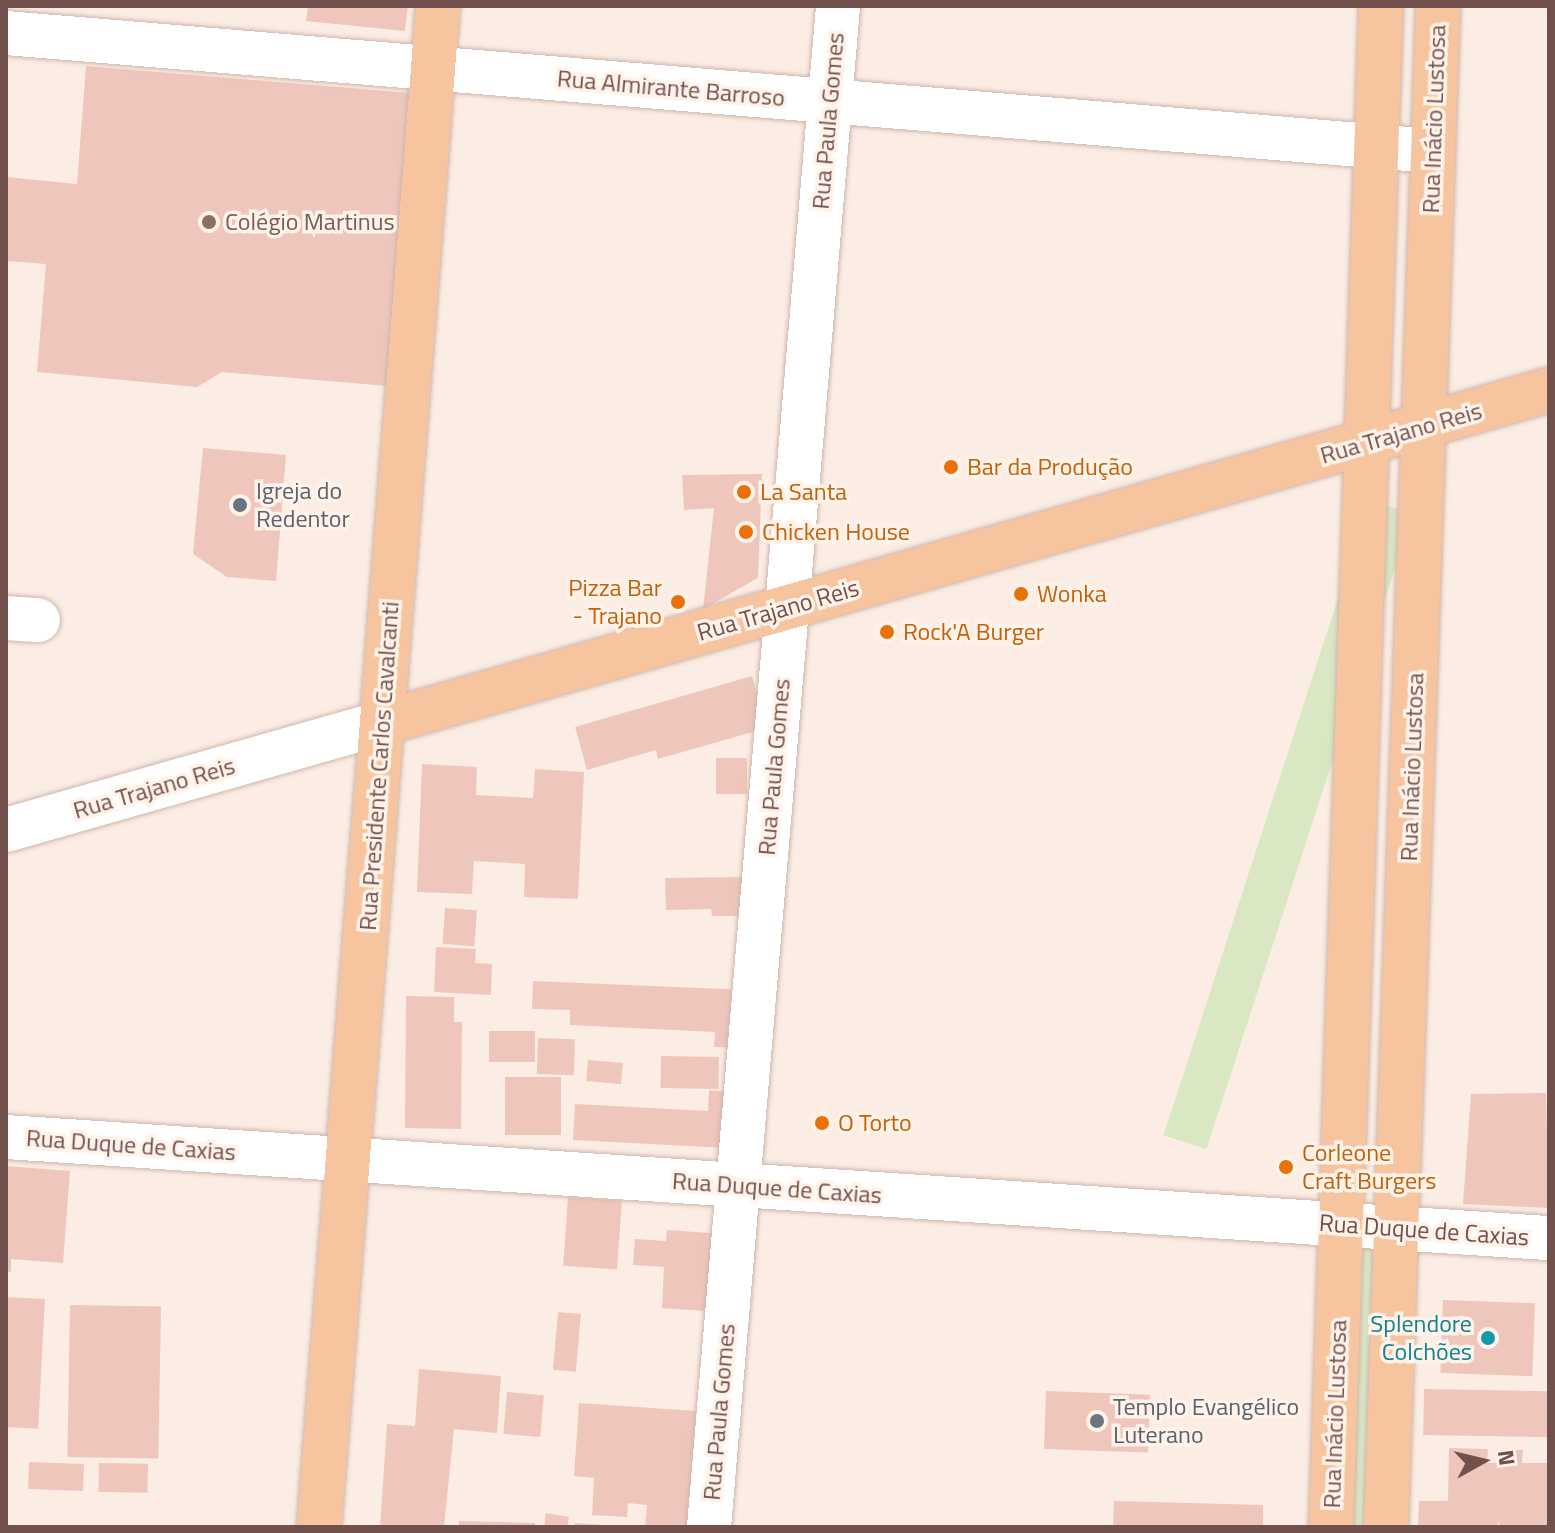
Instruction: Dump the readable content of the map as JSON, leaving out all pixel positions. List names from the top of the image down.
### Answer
{
  "streets": {
    "main road": ["Rua Inácio Lustosa", "Rua Trajano Reis", "Rua Presidente Carlos Cavalcanti"],
    "street": ["Rua Almirante Barroso", "Rua Paula Gomes", "Rua Duque de Caxias"]
  },
  "crossings": [
    ["Rua Almirante Barroso", "Rua Inácio Lustosa"],
    ["Rua Almirante Barroso", "Rua Paula Gomes"],
    ["Rua Almirante Barroso", "Rua Presidente Carlos Cavalcanti"],
    ["Rua Inácio Lustosa", "Rua Trajano Reis"],
    ["Rua Inácio Lustosa", "Rua Duque de Caxias"],
    ["Rua Paula Gomes", "Rua Trajano Reis"],
    ["Rua Paula Gomes", "Rua Duque de Caxias"],
    ["Rua Trajano Reis", "Rua Presidente Carlos Cavalcanti"],
    ["Rua Presidente Carlos Cavalcanti", "Rua Duque de Caxias"]
  ],
  "places": [
    "Colégio Martinus",
    "Bar da Produção",
    "La Santa",
    "Igreja do Redentor",
    "Chicken House",
    "Wonka",
    "Pizza Bar - Trajano",
    "Rock'A Burger",
    "O Torto",
    "Corleone Craft Burgers",
    "Splendore Colchões",
    "Templo Evangélico Luterano"
  ],
  "north": "right"
}
